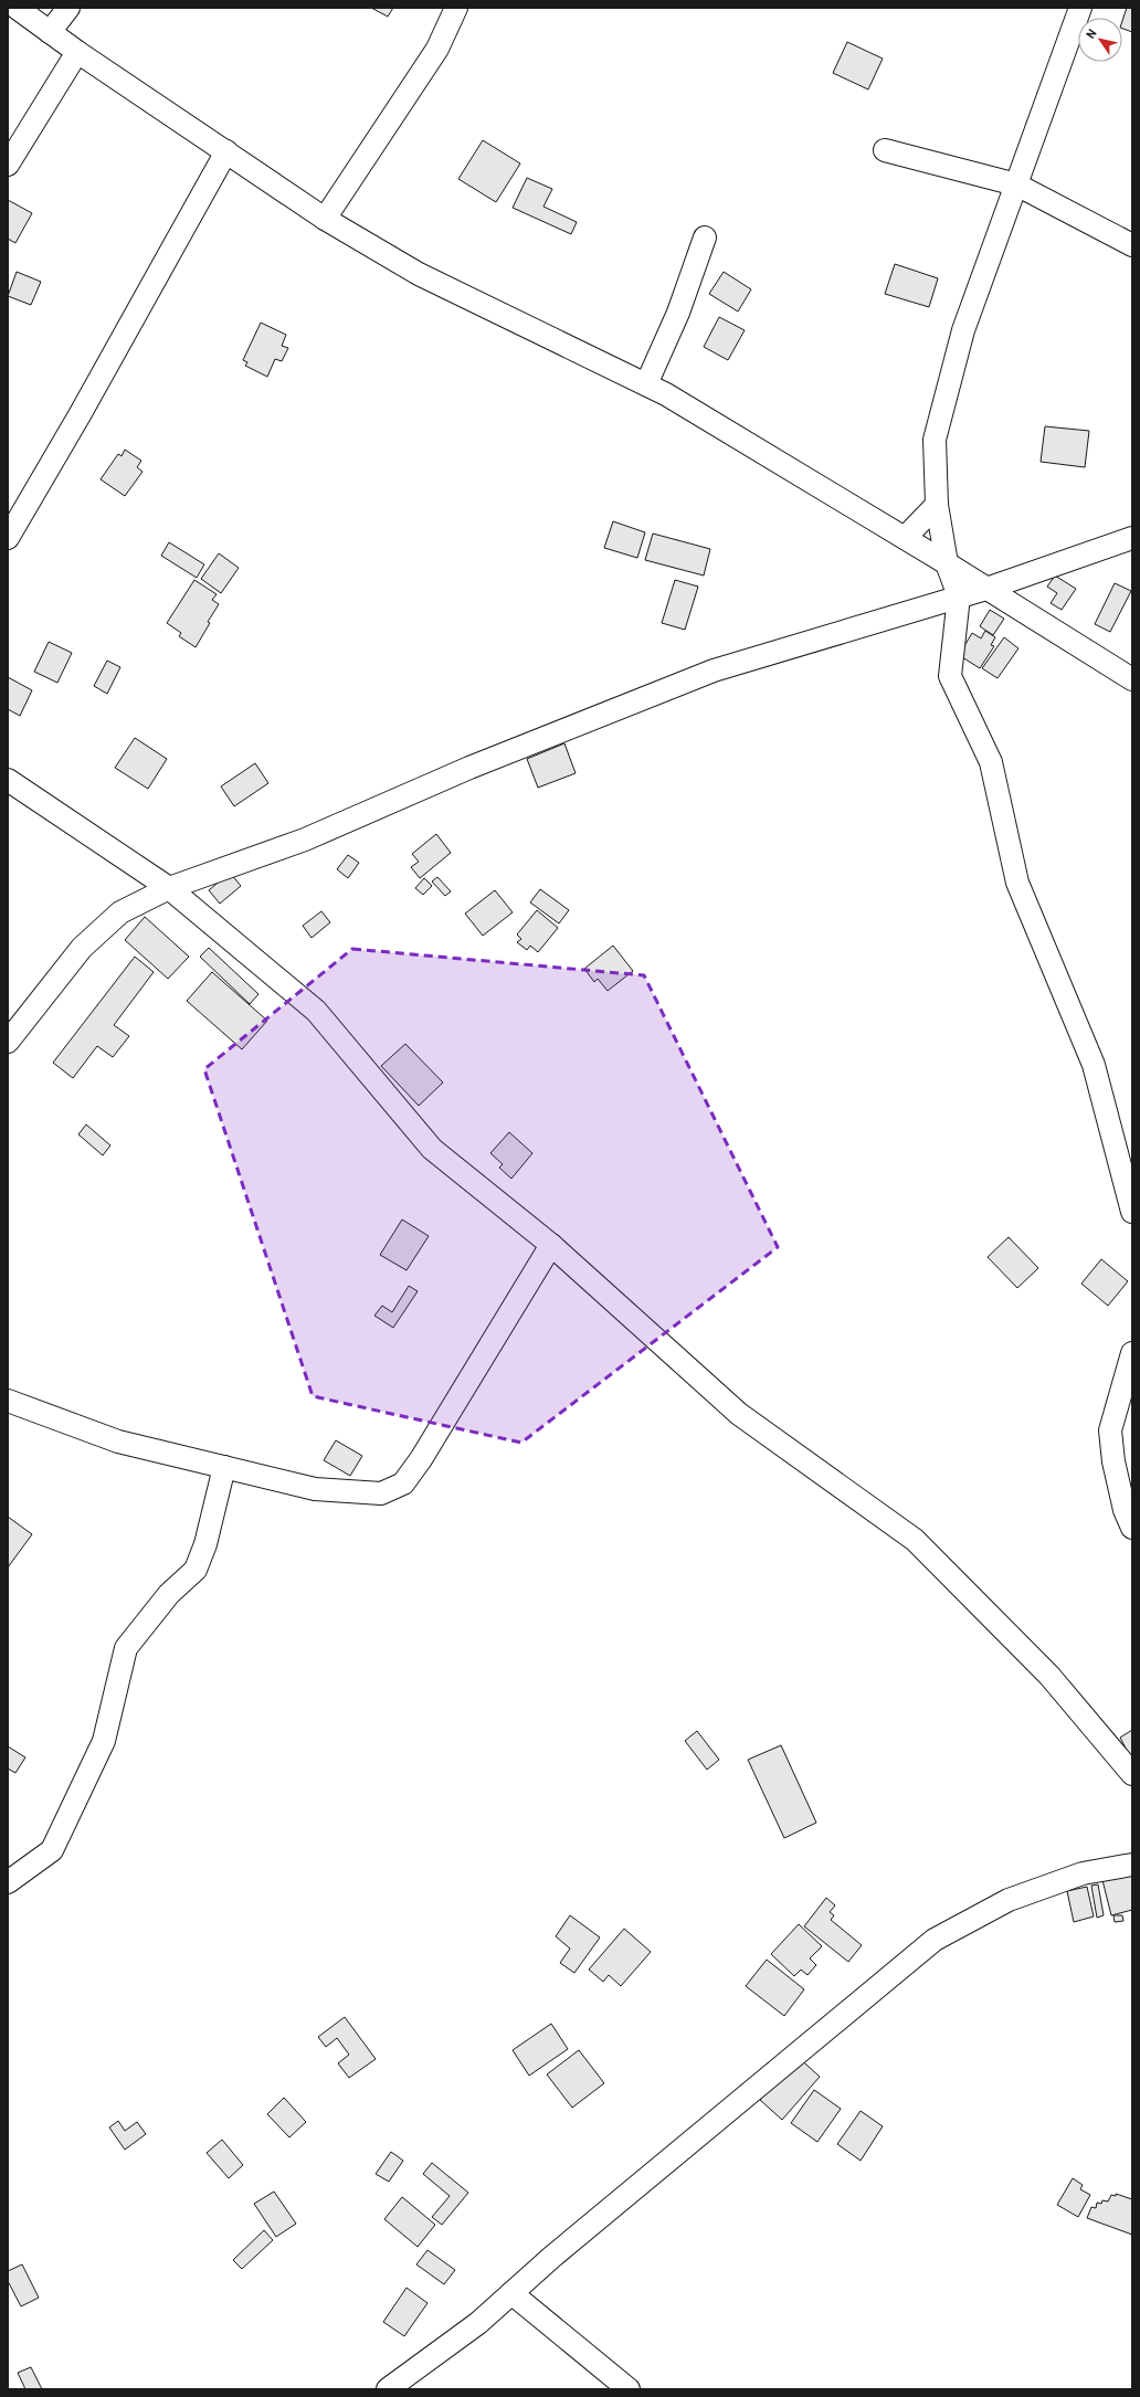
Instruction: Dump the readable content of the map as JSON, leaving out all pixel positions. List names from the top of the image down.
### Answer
{
  "north": "top left"
}
